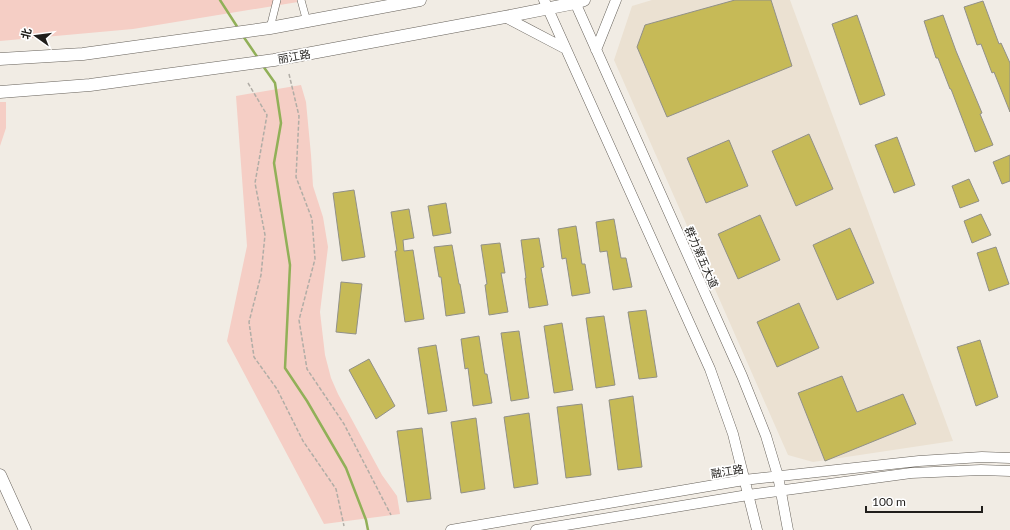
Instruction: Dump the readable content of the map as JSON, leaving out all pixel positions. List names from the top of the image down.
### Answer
{
  "streets": {
    "main road": ["丽江路", "群力第五大道", "融江路"]
  },
  "crossings": [
    ["丽江路", "群力第五大道"],
    ["群力第五大道", "融江路"]
  ],
  "scale_bar": "100 m",
  "north": "left"
}
